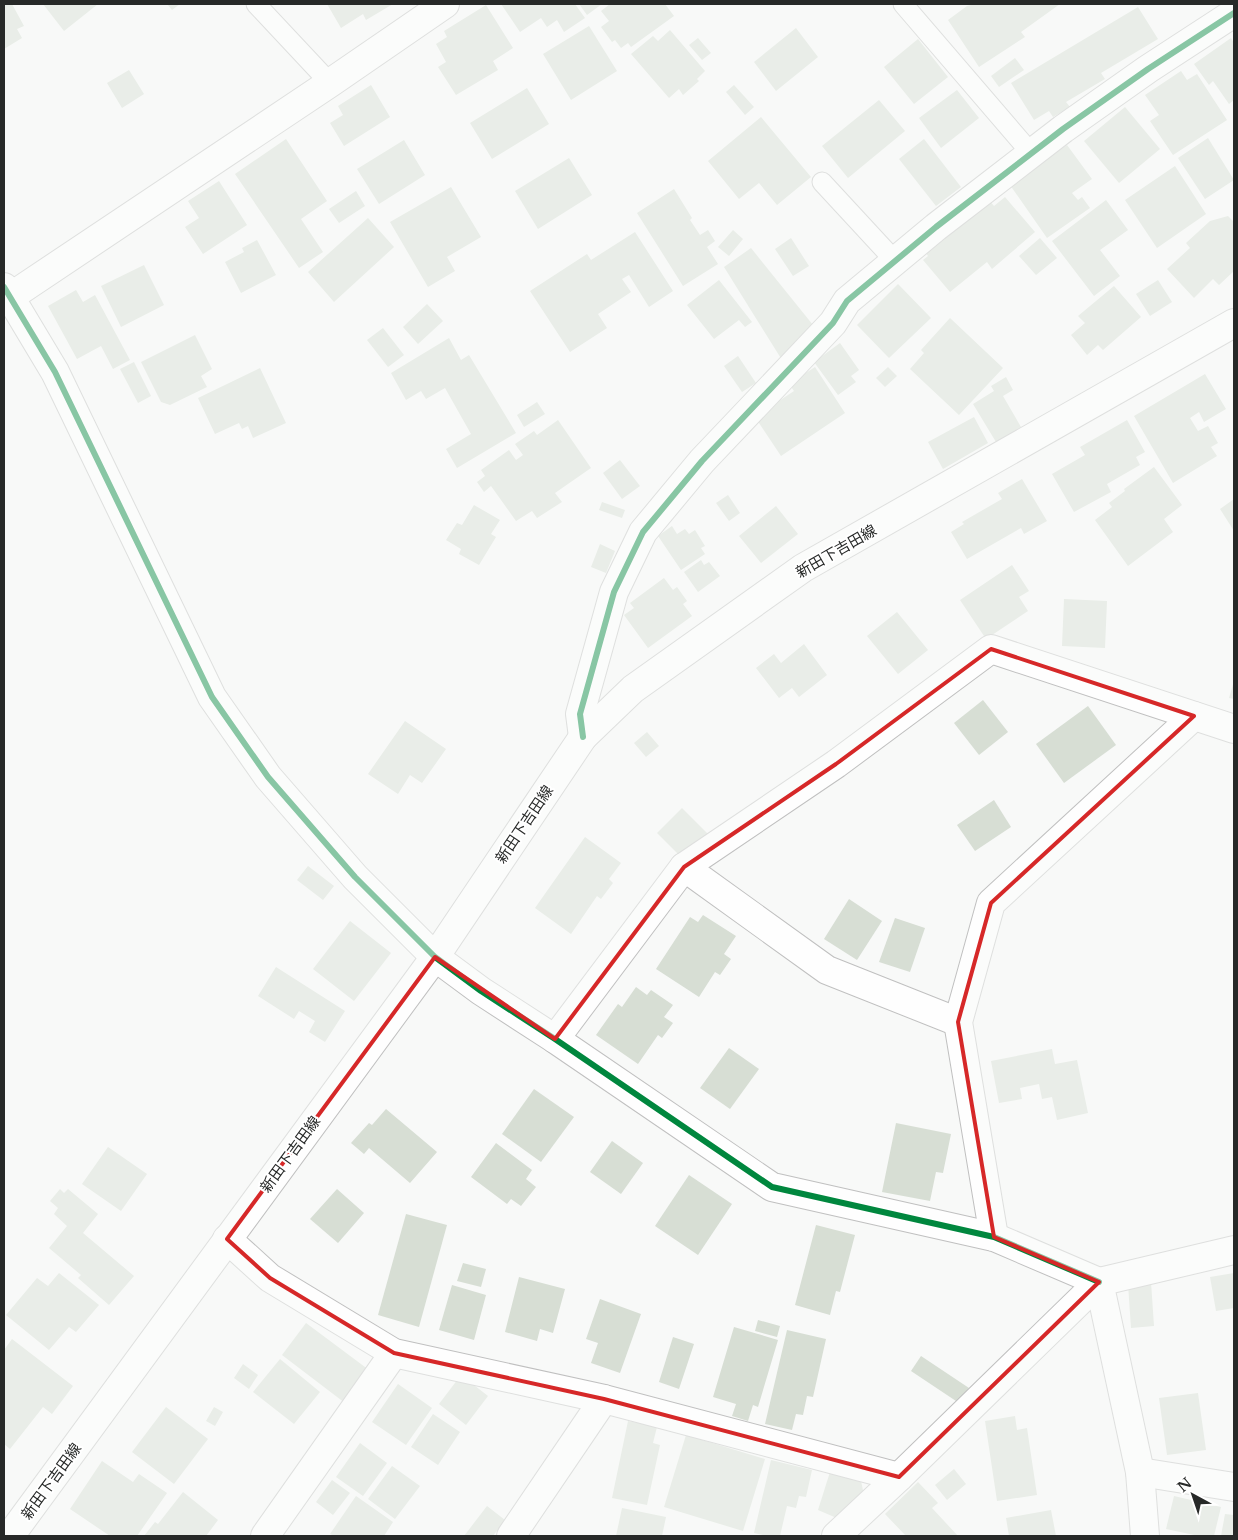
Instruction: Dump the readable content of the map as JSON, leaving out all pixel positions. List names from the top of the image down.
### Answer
{
  "streets": {
    "street": ["新田下吉田線"]
  },
  "north": "top left"
}
